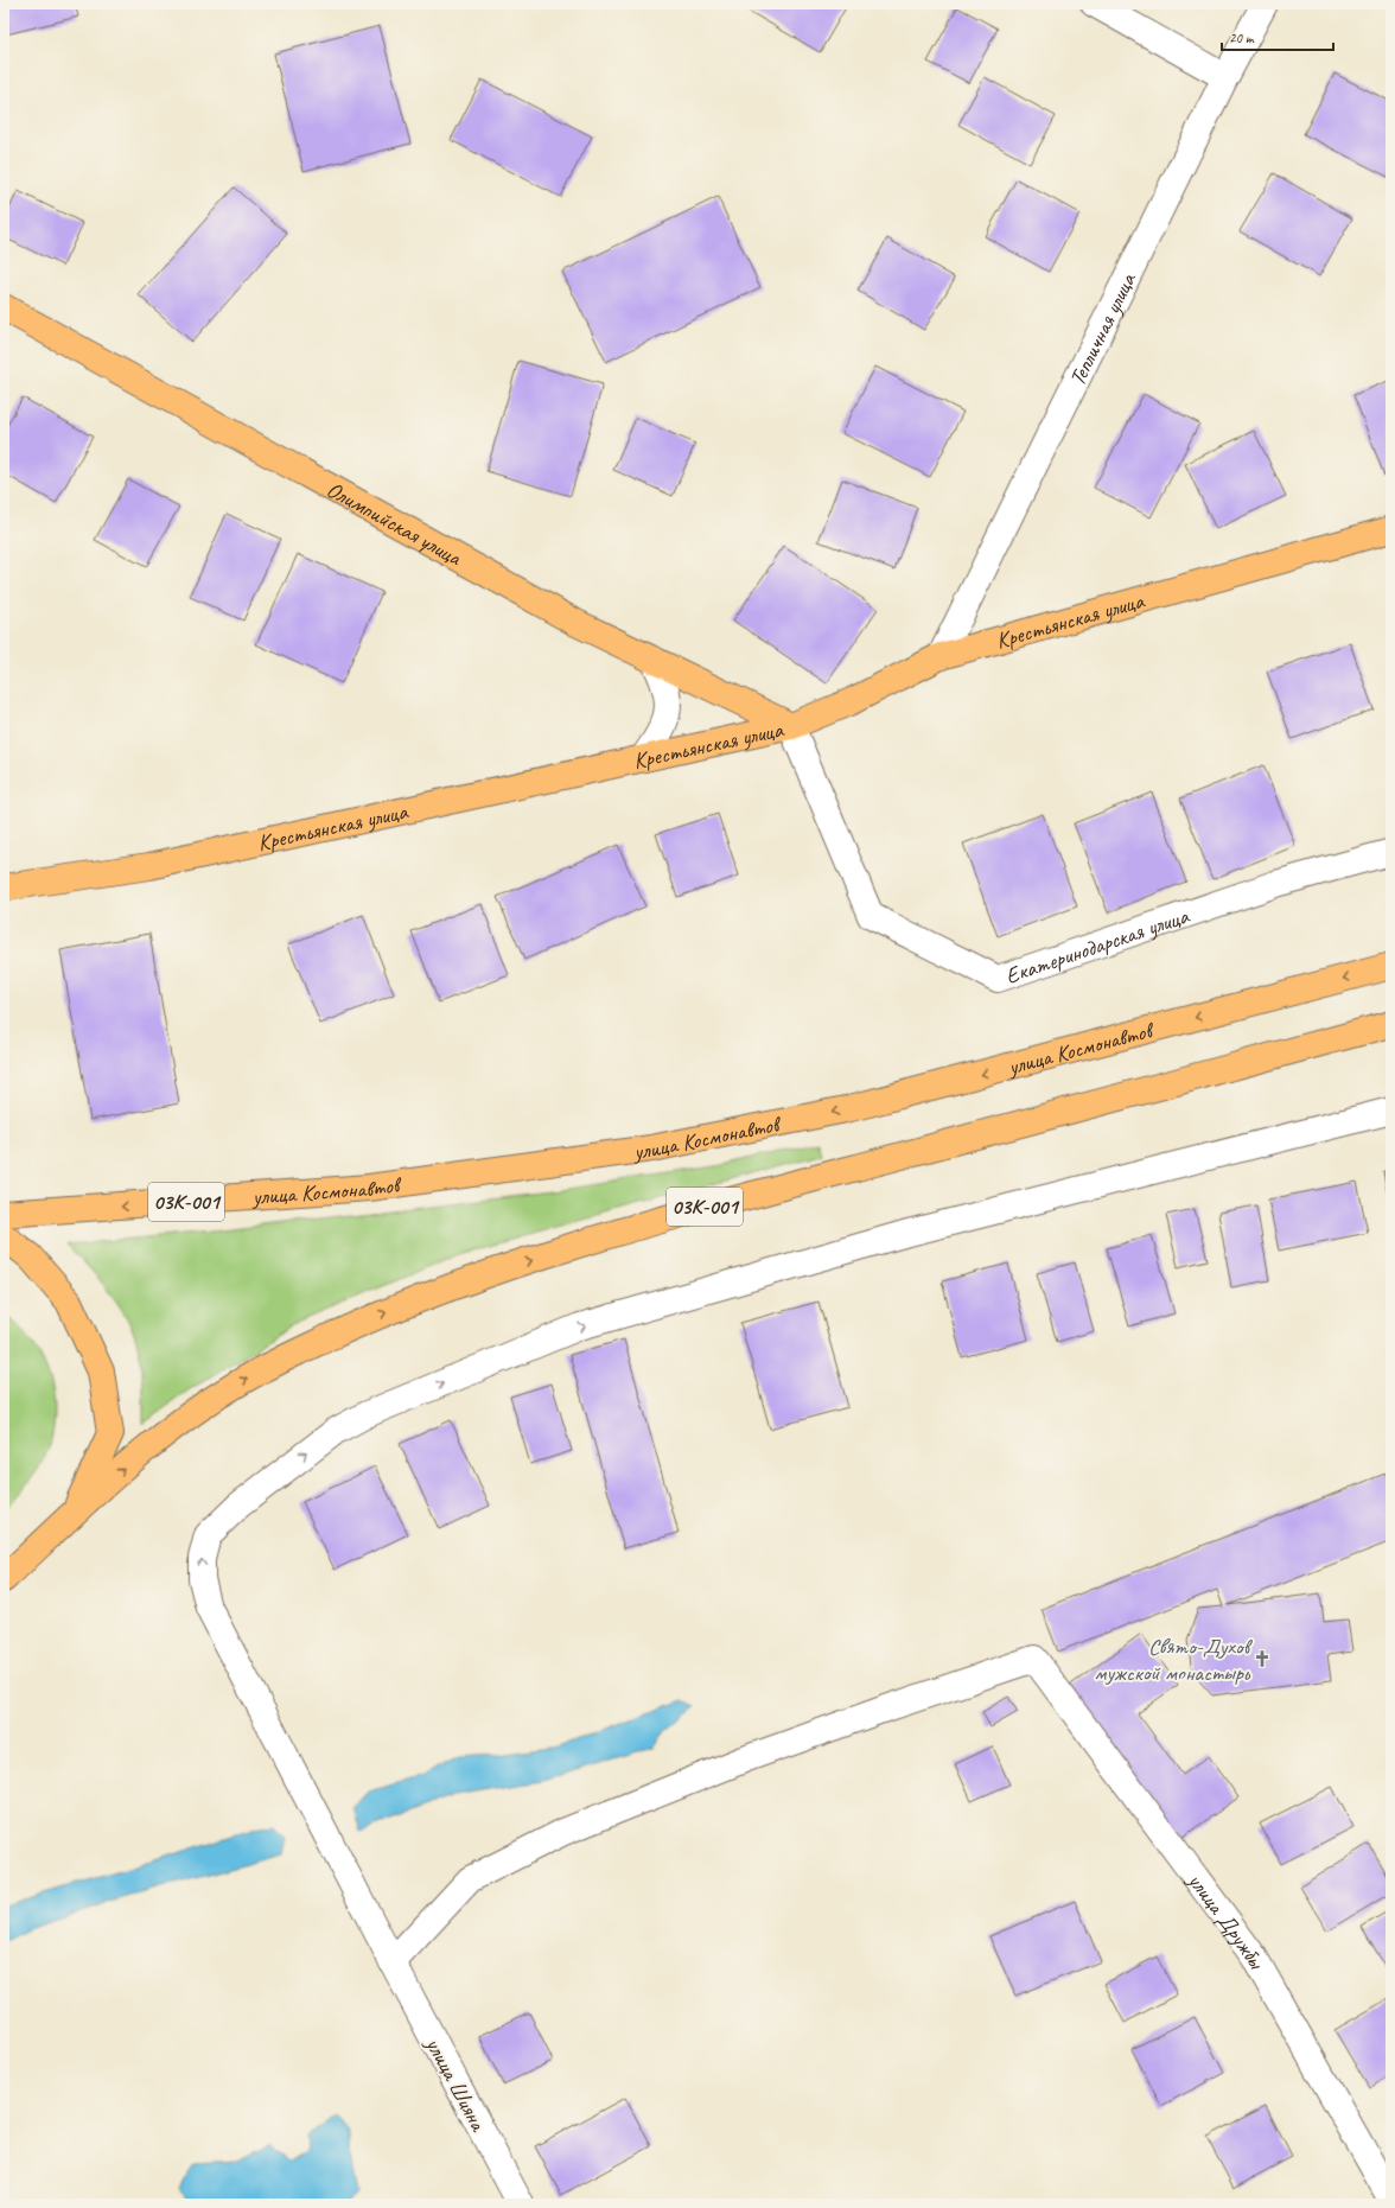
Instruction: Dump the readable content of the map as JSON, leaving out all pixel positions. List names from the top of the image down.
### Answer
{
  "streets": {
    "main road": [
      "Олимпийская улица",
      "Крестьянская улица",
      "улица Космонавтов",
      "03К-001"
    ],
    "street": [
      "Тепличная улица",
      "Екатеринодарская улица",
      "улица Дружбы",
      "улица Шияна"
    ]
  },
  "crossings": [
    ["Тепличная улица", "Крестьянская улица"],
    ["Олимпийская улица", "Крестьянская улица"],
    ["Олимпийская улица", "Екатеринодарская улица"],
    ["Крестьянская улица", "Екатеринодарская улица"],
    ["улица Дружбы", "улица Шияна"]
  ],
  "places": {
    "church": ["Свято-Духов мужской монастырь"]
  },
  "scale_bar": "20 m"
}
